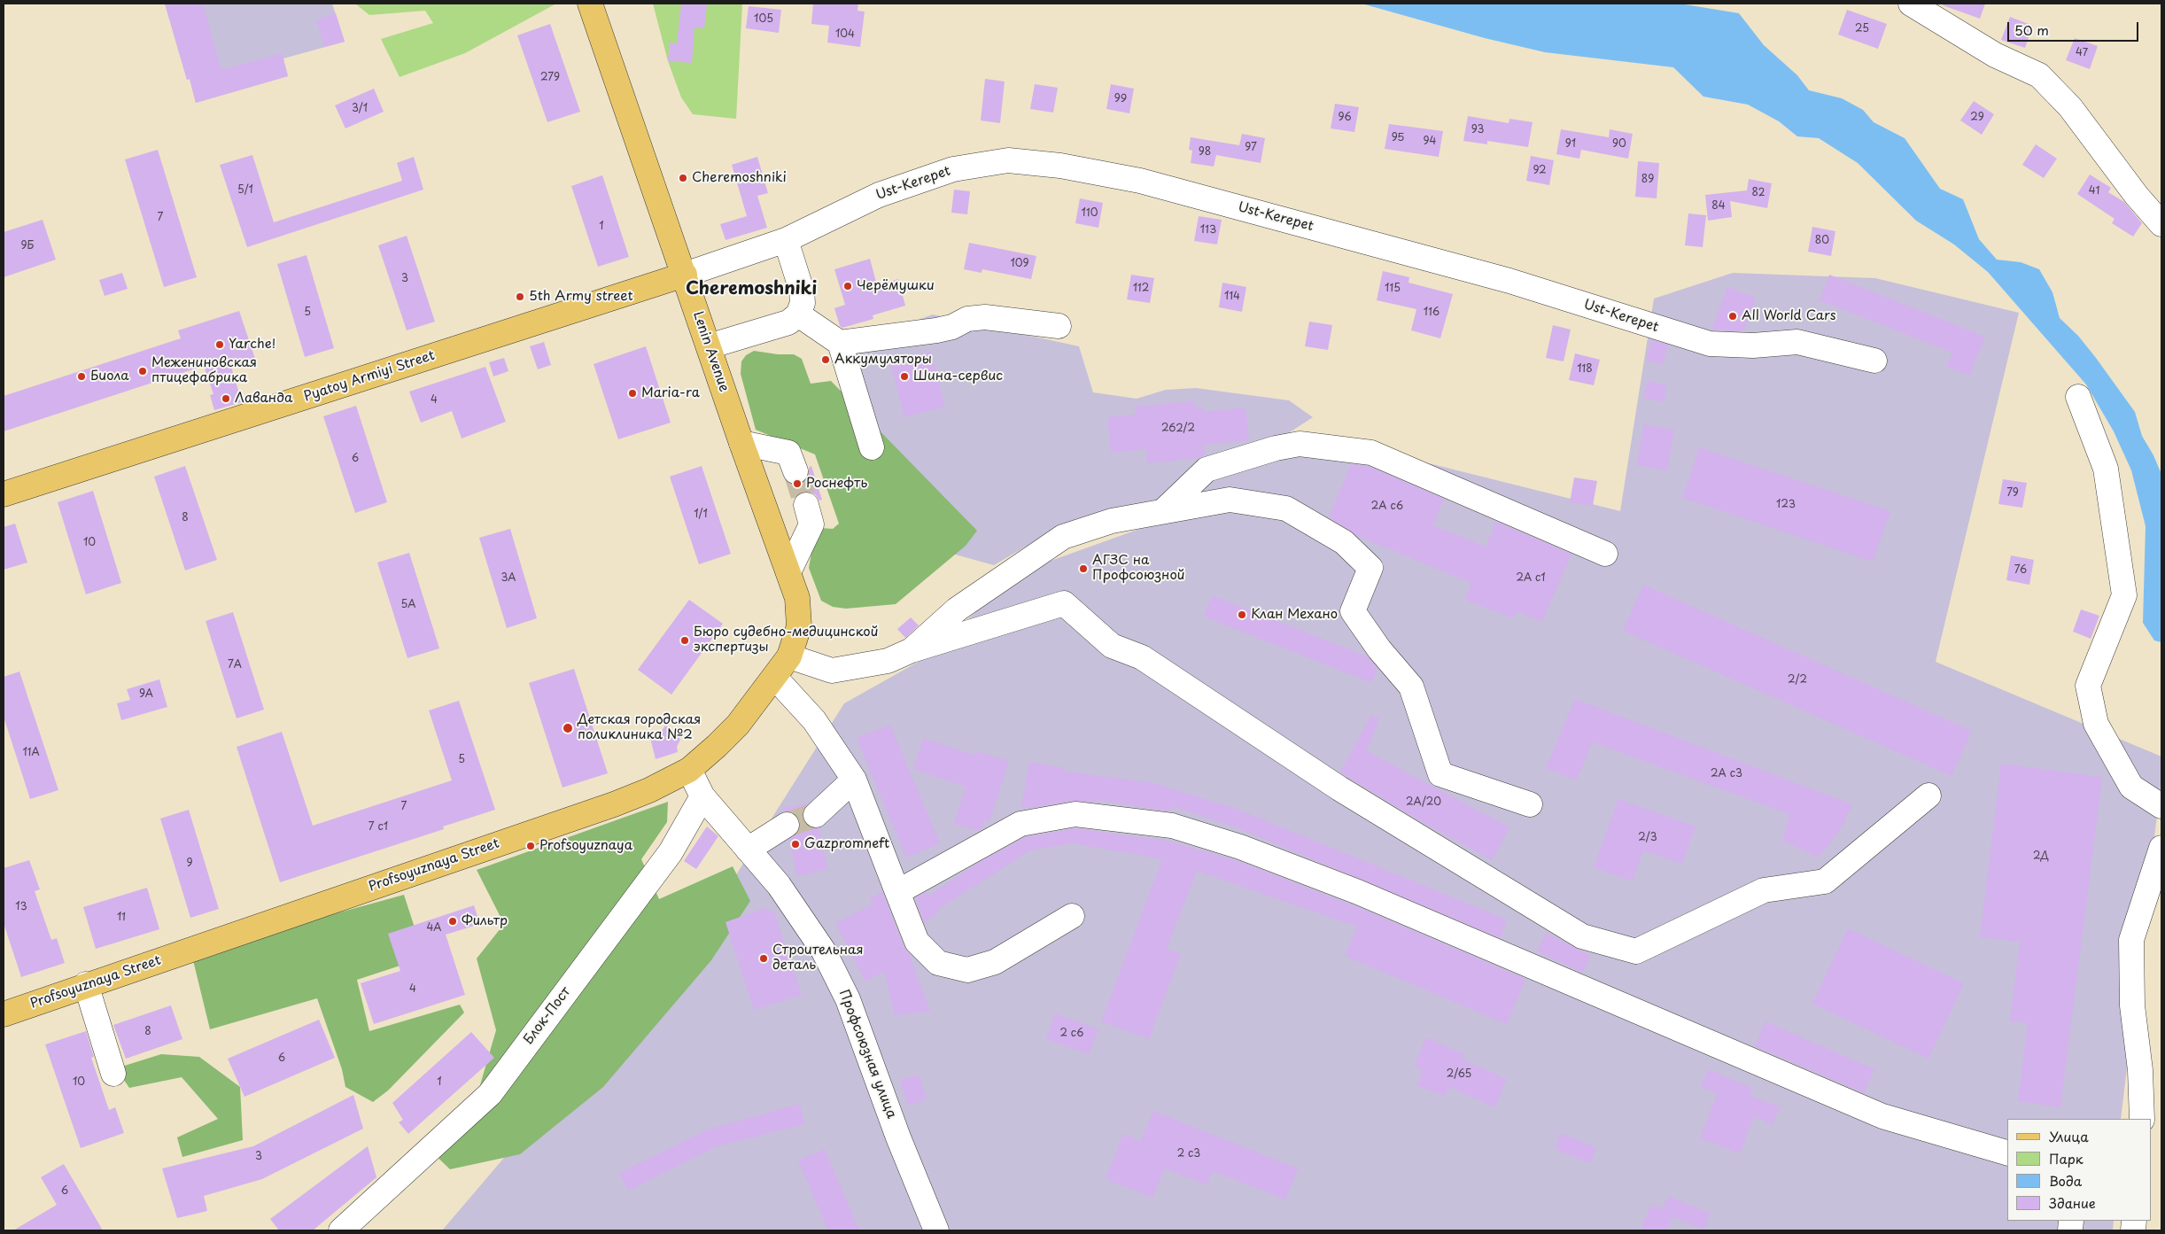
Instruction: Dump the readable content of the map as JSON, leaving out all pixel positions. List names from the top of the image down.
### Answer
{
  "streets": {
    "main road": ["Lenin Avenue", "Pyatoy Armiyi Street", "Profsoyuznaya Street"],
    "street": ["Ust-Kerepet", "Блок-Пост", "Профсоюзная улица"]
  },
  "crossings": [
    ["Ust-Kerepet", "Lenin Avenue"],
    ["Ust-Kerepet", "Pyatoy Armiyi Street"],
    ["Lenin Avenue", "Pyatoy Armiyi Street"],
    ["Lenin Avenue", "Profsoyuznaya Street"],
    ["Блок-Пост", "Профсоюзная улица"]
  ],
  "districts": ["Cheremoshniki"],
  "places": [
    "Cheremoshniki",
    "Черёмушки",
    "5th Army street",
    "All World Cars",
    "Yarche!",
    "Аккумуляторы",
    "Межениновская птицефабрика",
    "Биола",
    "Шина-сервис",
    "Maria-ra",
    "Лаванда",
    "Роснефть",
    "АГЗС на Профсоюзной",
    "Клан Механо",
    "Бюро судебно-медицинской экспертизы",
    "Детская городская поликлиника №2",
    "Gazpromneft",
    "Profsoyuznaya",
    "Фильтр",
    "Строительная деталь"
  ],
  "house_numbers": [
    "105",
    "25",
    "104",
    "47",
    "279",
    "99",
    "3/1",
    "96",
    "29",
    "93",
    "95",
    "94",
    "91",
    "90",
    "97",
    "98",
    "92",
    "89",
    "5/1",
    "41",
    "82",
    "84",
    "110",
    "7",
    "1",
    "113",
    "80",
    "9Б",
    "109",
    "3",
    "112",
    "115",
    "114",
    "5",
    "116",
    "118",
    "4",
    "262/2",
    "6",
    "79",
    "123",
    "2А с6",
    "1/1",
    "8",
    "10",
    "76",
    "3А",
    "2А с1",
    "5А",
    "7А",
    "2/2",
    "9А",
    "11А",
    "5",
    "2А с3",
    "2А/20",
    "7",
    "7 с1",
    "2/3",
    "2Д",
    "9",
    "13",
    "11",
    "4А",
    "4",
    "8",
    "2 с6",
    "6",
    "2/65",
    "10",
    "1",
    "2 с3",
    "3",
    "6"
  ],
  "legend": [
    "Улица",
    "Парк",
    "Вода",
    "Здание"
  ],
  "scale_bar": "50 m"
}
